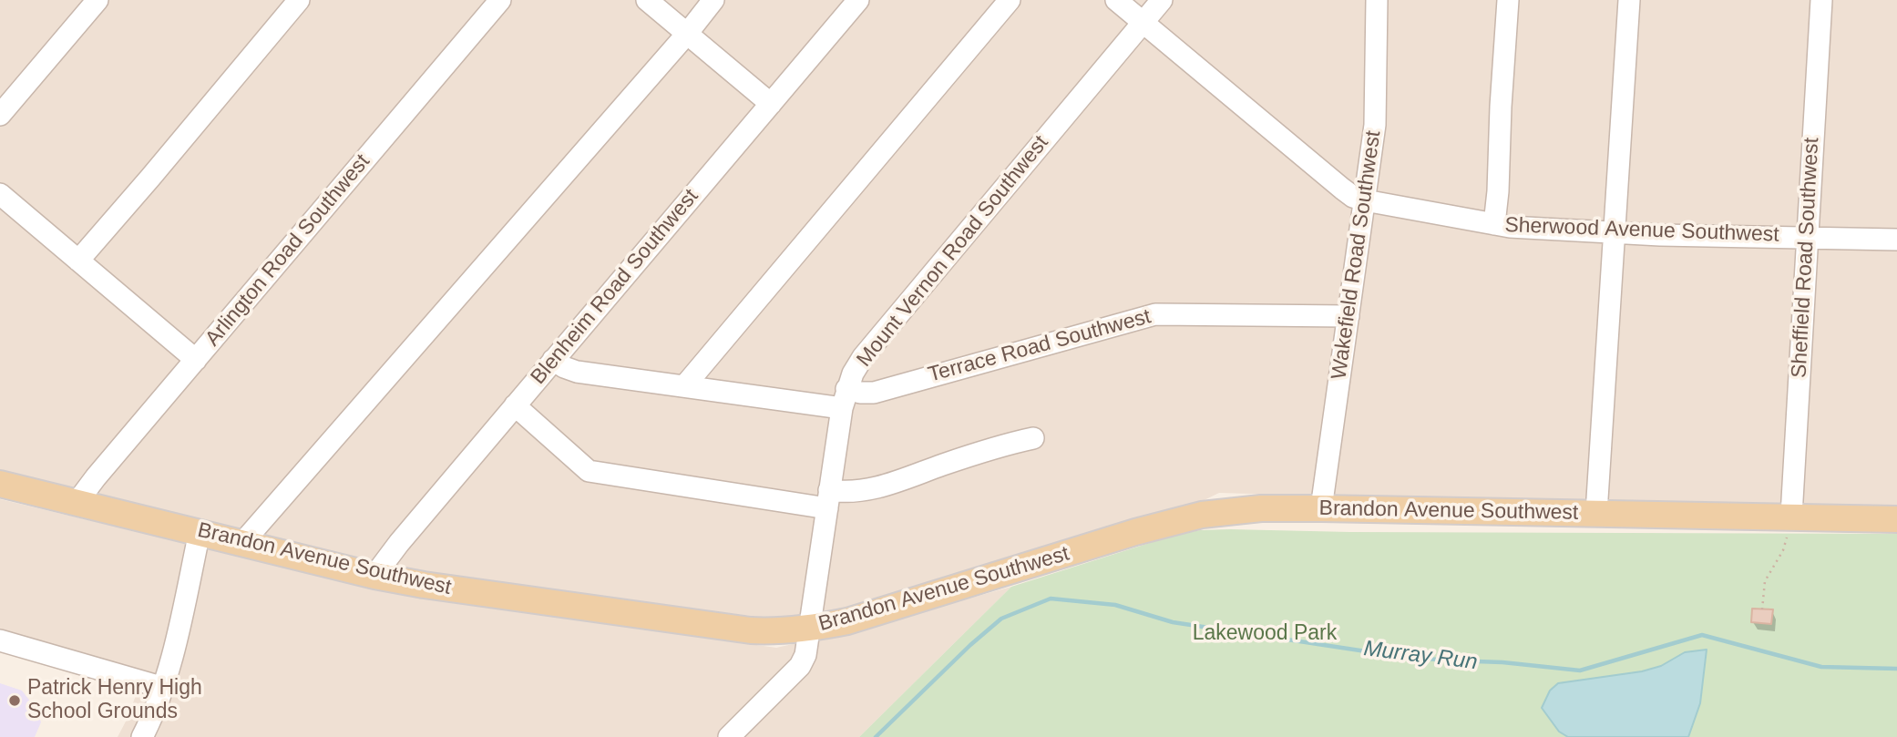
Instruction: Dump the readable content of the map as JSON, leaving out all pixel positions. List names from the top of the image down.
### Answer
{
  "streets": {
    "main road": ["Brandon Avenue Southwest"],
    "street": [
      "Sherwood Avenue Southwest",
      "Arlington Road Southwest",
      "Mount Vernon Road Southwest",
      "Wakefield Road Southwest",
      "Sheffield Road Southwest",
      "Blenheim Road Southwest",
      "Terrace Road Southwest"
    ]
  },
  "crossings": [
    ["Sherwood Avenue Southwest", "Mount Vernon Road Southwest"],
    ["Sherwood Avenue Southwest", "Wakefield Road Southwest"],
    ["Sherwood Avenue Southwest", "Sheffield Road Southwest"],
    ["Arlington Road Southwest", "Brandon Avenue Southwest"],
    ["Mount Vernon Road Southwest", "Terrace Road Southwest"],
    ["Mount Vernon Road Southwest", "Brandon Avenue Southwest"],
    ["Wakefield Road Southwest", "Terrace Road Southwest"],
    ["Wakefield Road Southwest", "Brandon Avenue Southwest"],
    ["Sheffield Road Southwest", "Brandon Avenue Southwest"],
    ["Blenheim Road Southwest", "Terrace Road Southwest"],
    ["Blenheim Road Southwest", "Brandon Avenue Southwest"]
  ],
  "water": ["Murray Run"],
  "parks": ["Lakewood Park"],
  "places": ["Patrick Henry High School Grounds"]
}
